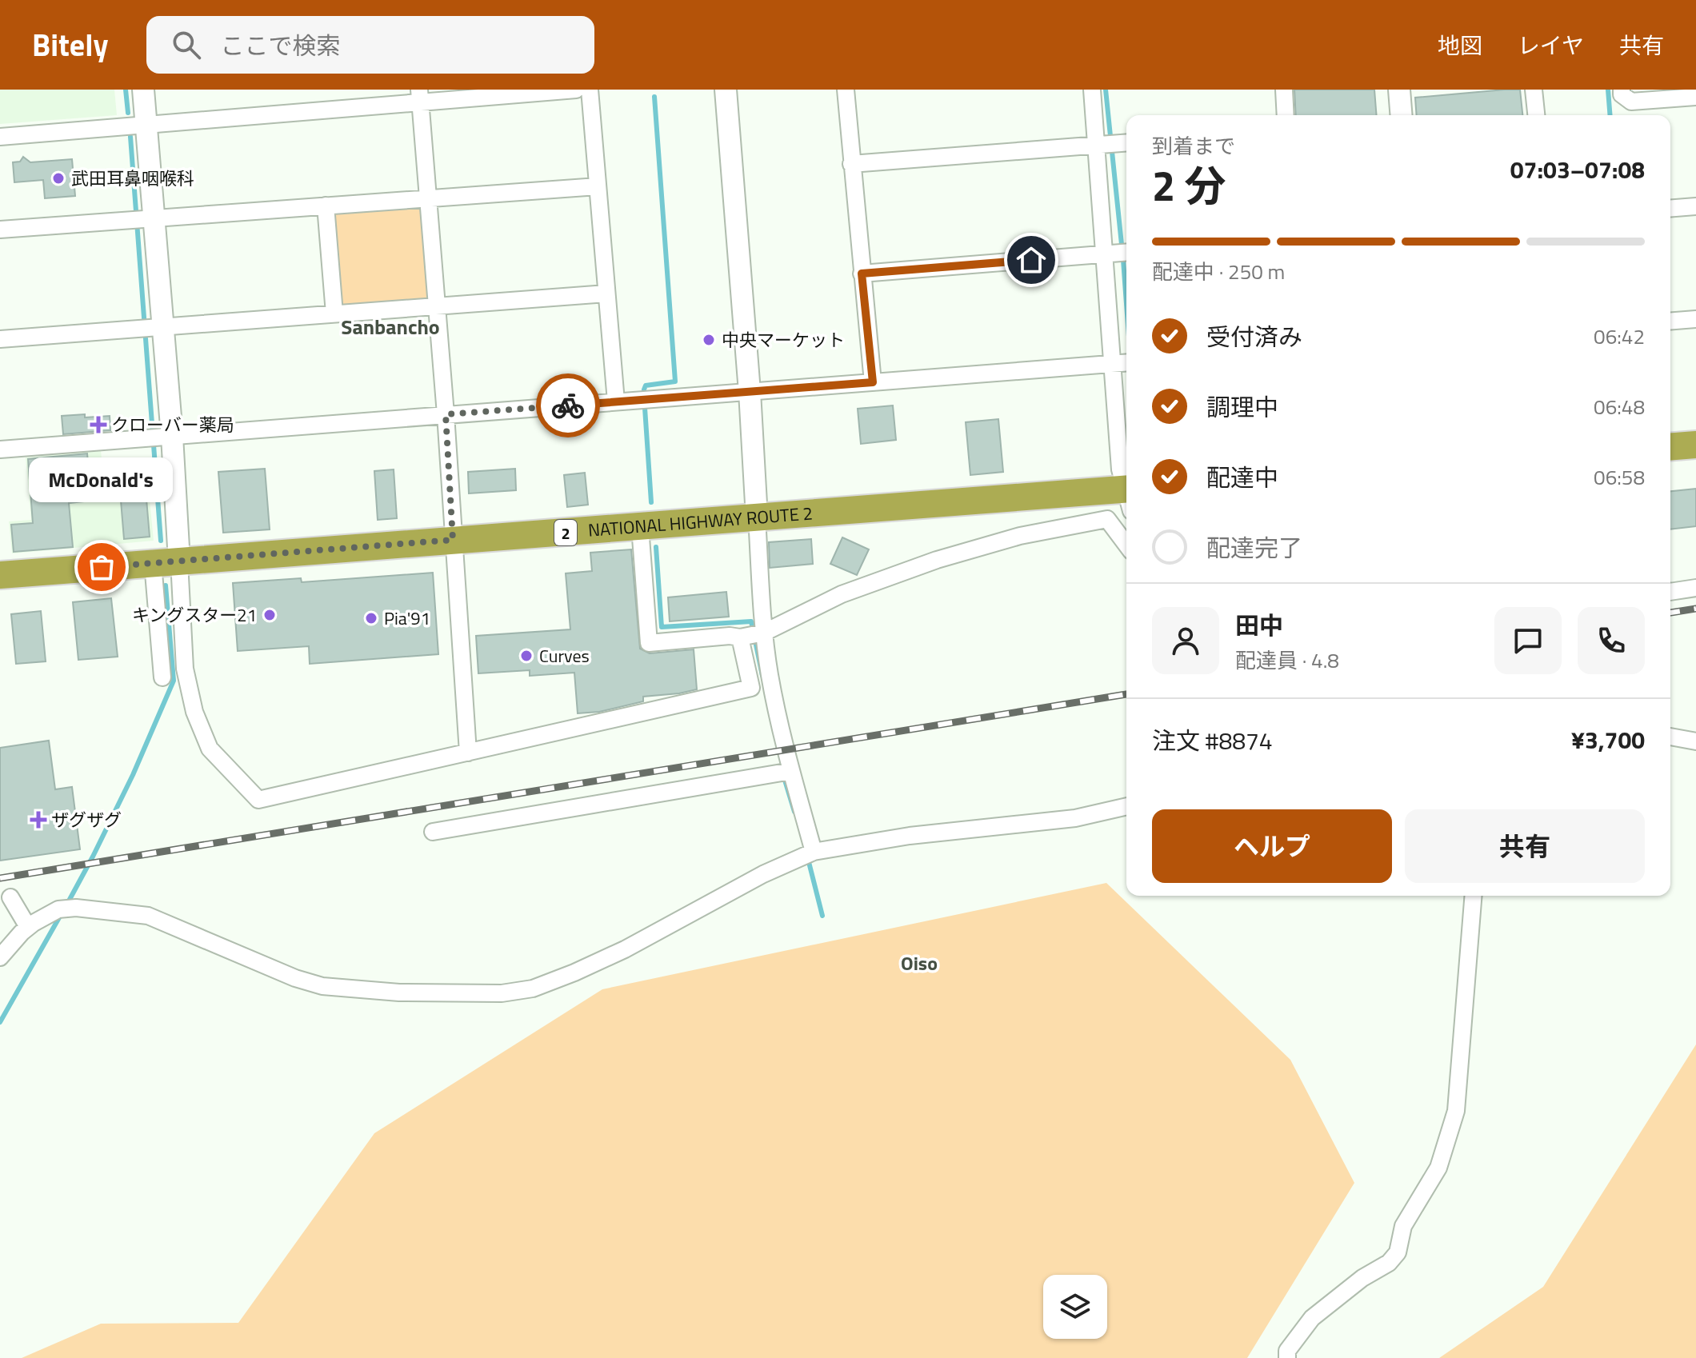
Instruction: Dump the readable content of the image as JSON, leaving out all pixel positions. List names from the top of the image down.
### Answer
{
  "streets": {
    "highway": ["NATIONAL HIGHWAY ROUTE 2", "2"]
  },
  "districts": ["Sanbancho", "Oiso"],
  "places": {
    "other": [
      "武田耳鼻咽喉科",
      "中央マーケット",
      "McDonald's",
      "キングスター21",
      "Pia'91",
      "Curves"
    ],
    "health": ["クローバー薬局", "ザグザグ"]
  },
  "page": {
    "header": "Bitely",
    "search": "ここで検索",
    "nav": ["地図", "レイヤ", "共有"],
    "heading": ["2 分", "到着まで", "07:03–07:08"],
    "panel": [
      "田中",
      "配達員 · 4.8",
      "注文 #8874",
      "¥3,700"
    ],
    "bar": "配達中 · 250 m",
    "list": [
      ["受付済み", "06:42"],
      ["調理中", "06:48"],
      ["配達中", "06:58"],
      "配達完了"
    ],
    "bubble": "McDonald's",
    "buttons": ["ヘルプ", "共有"]
  }
}
